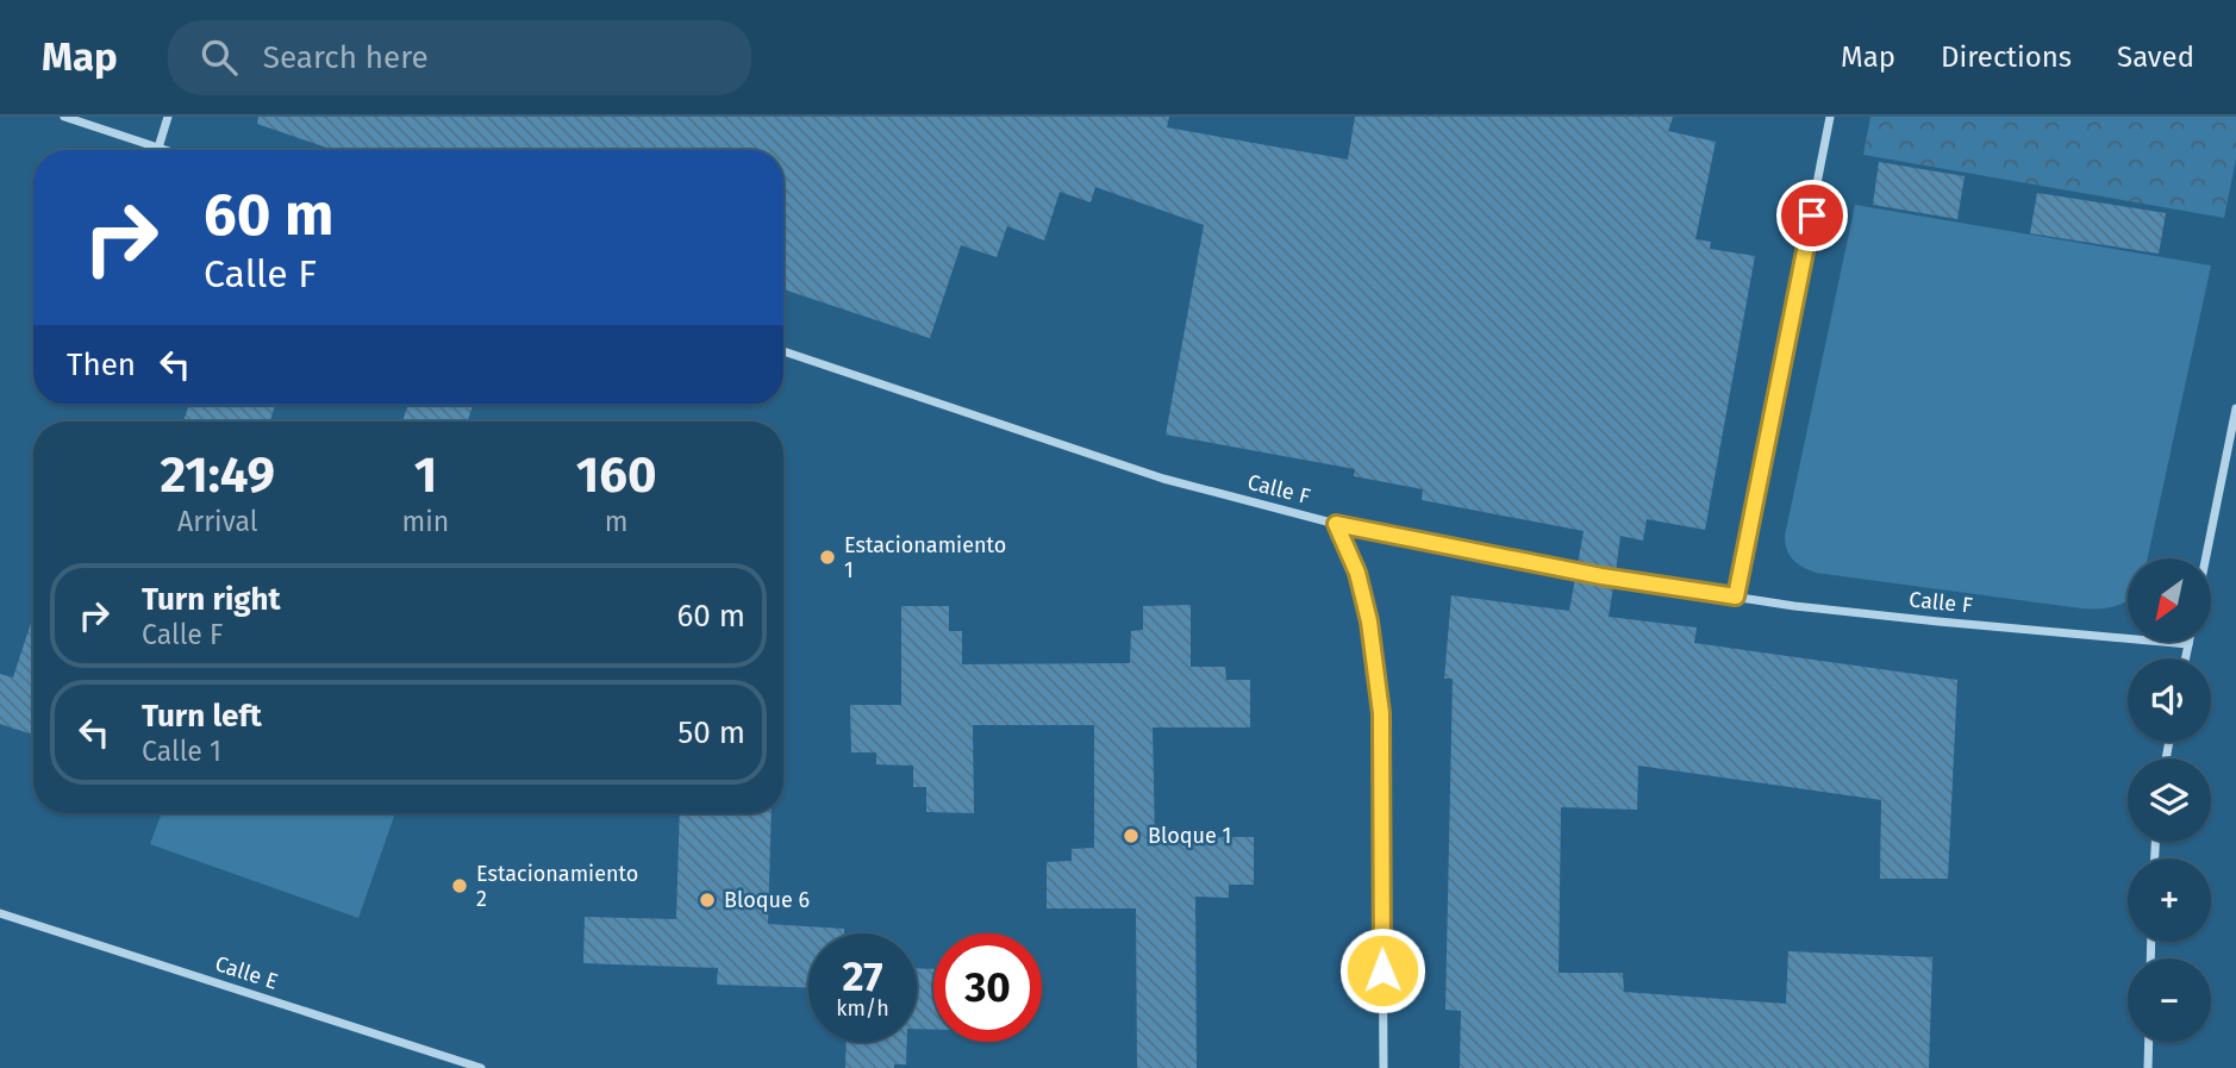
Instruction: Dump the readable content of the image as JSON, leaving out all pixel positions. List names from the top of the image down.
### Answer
{
  "streets": {
    "street": ["Calle F", "Calle E"]
  },
  "places": [
    "Estacionamiento 1",
    "Bloque 1",
    "Estacionamiento 2",
    "Bloque 6"
  ],
  "north": "bottom left",
  "page": {
    "header": "Map",
    "search": "Search here",
    "nav": ["Map", "Directions", "Saved"],
    "turn": ["60 m", "Calle F"],
    "then": "Then",
    "eta": [
      "21:49",
      "Arrival",
      "1",
      "min",
      "160",
      "m"
    ],
    "map_buttons": ["+", "−"],
    "list": [
      {
        "name": "Turn right",
        "note": "Calle F",
        "value": "60 m"
      },
      {
        "name": "Turn left",
        "note": "Calle 1",
        "value": "50 m"
      }
    ],
    "speed": "27 km/h",
    "limit": "30"
  }
}
